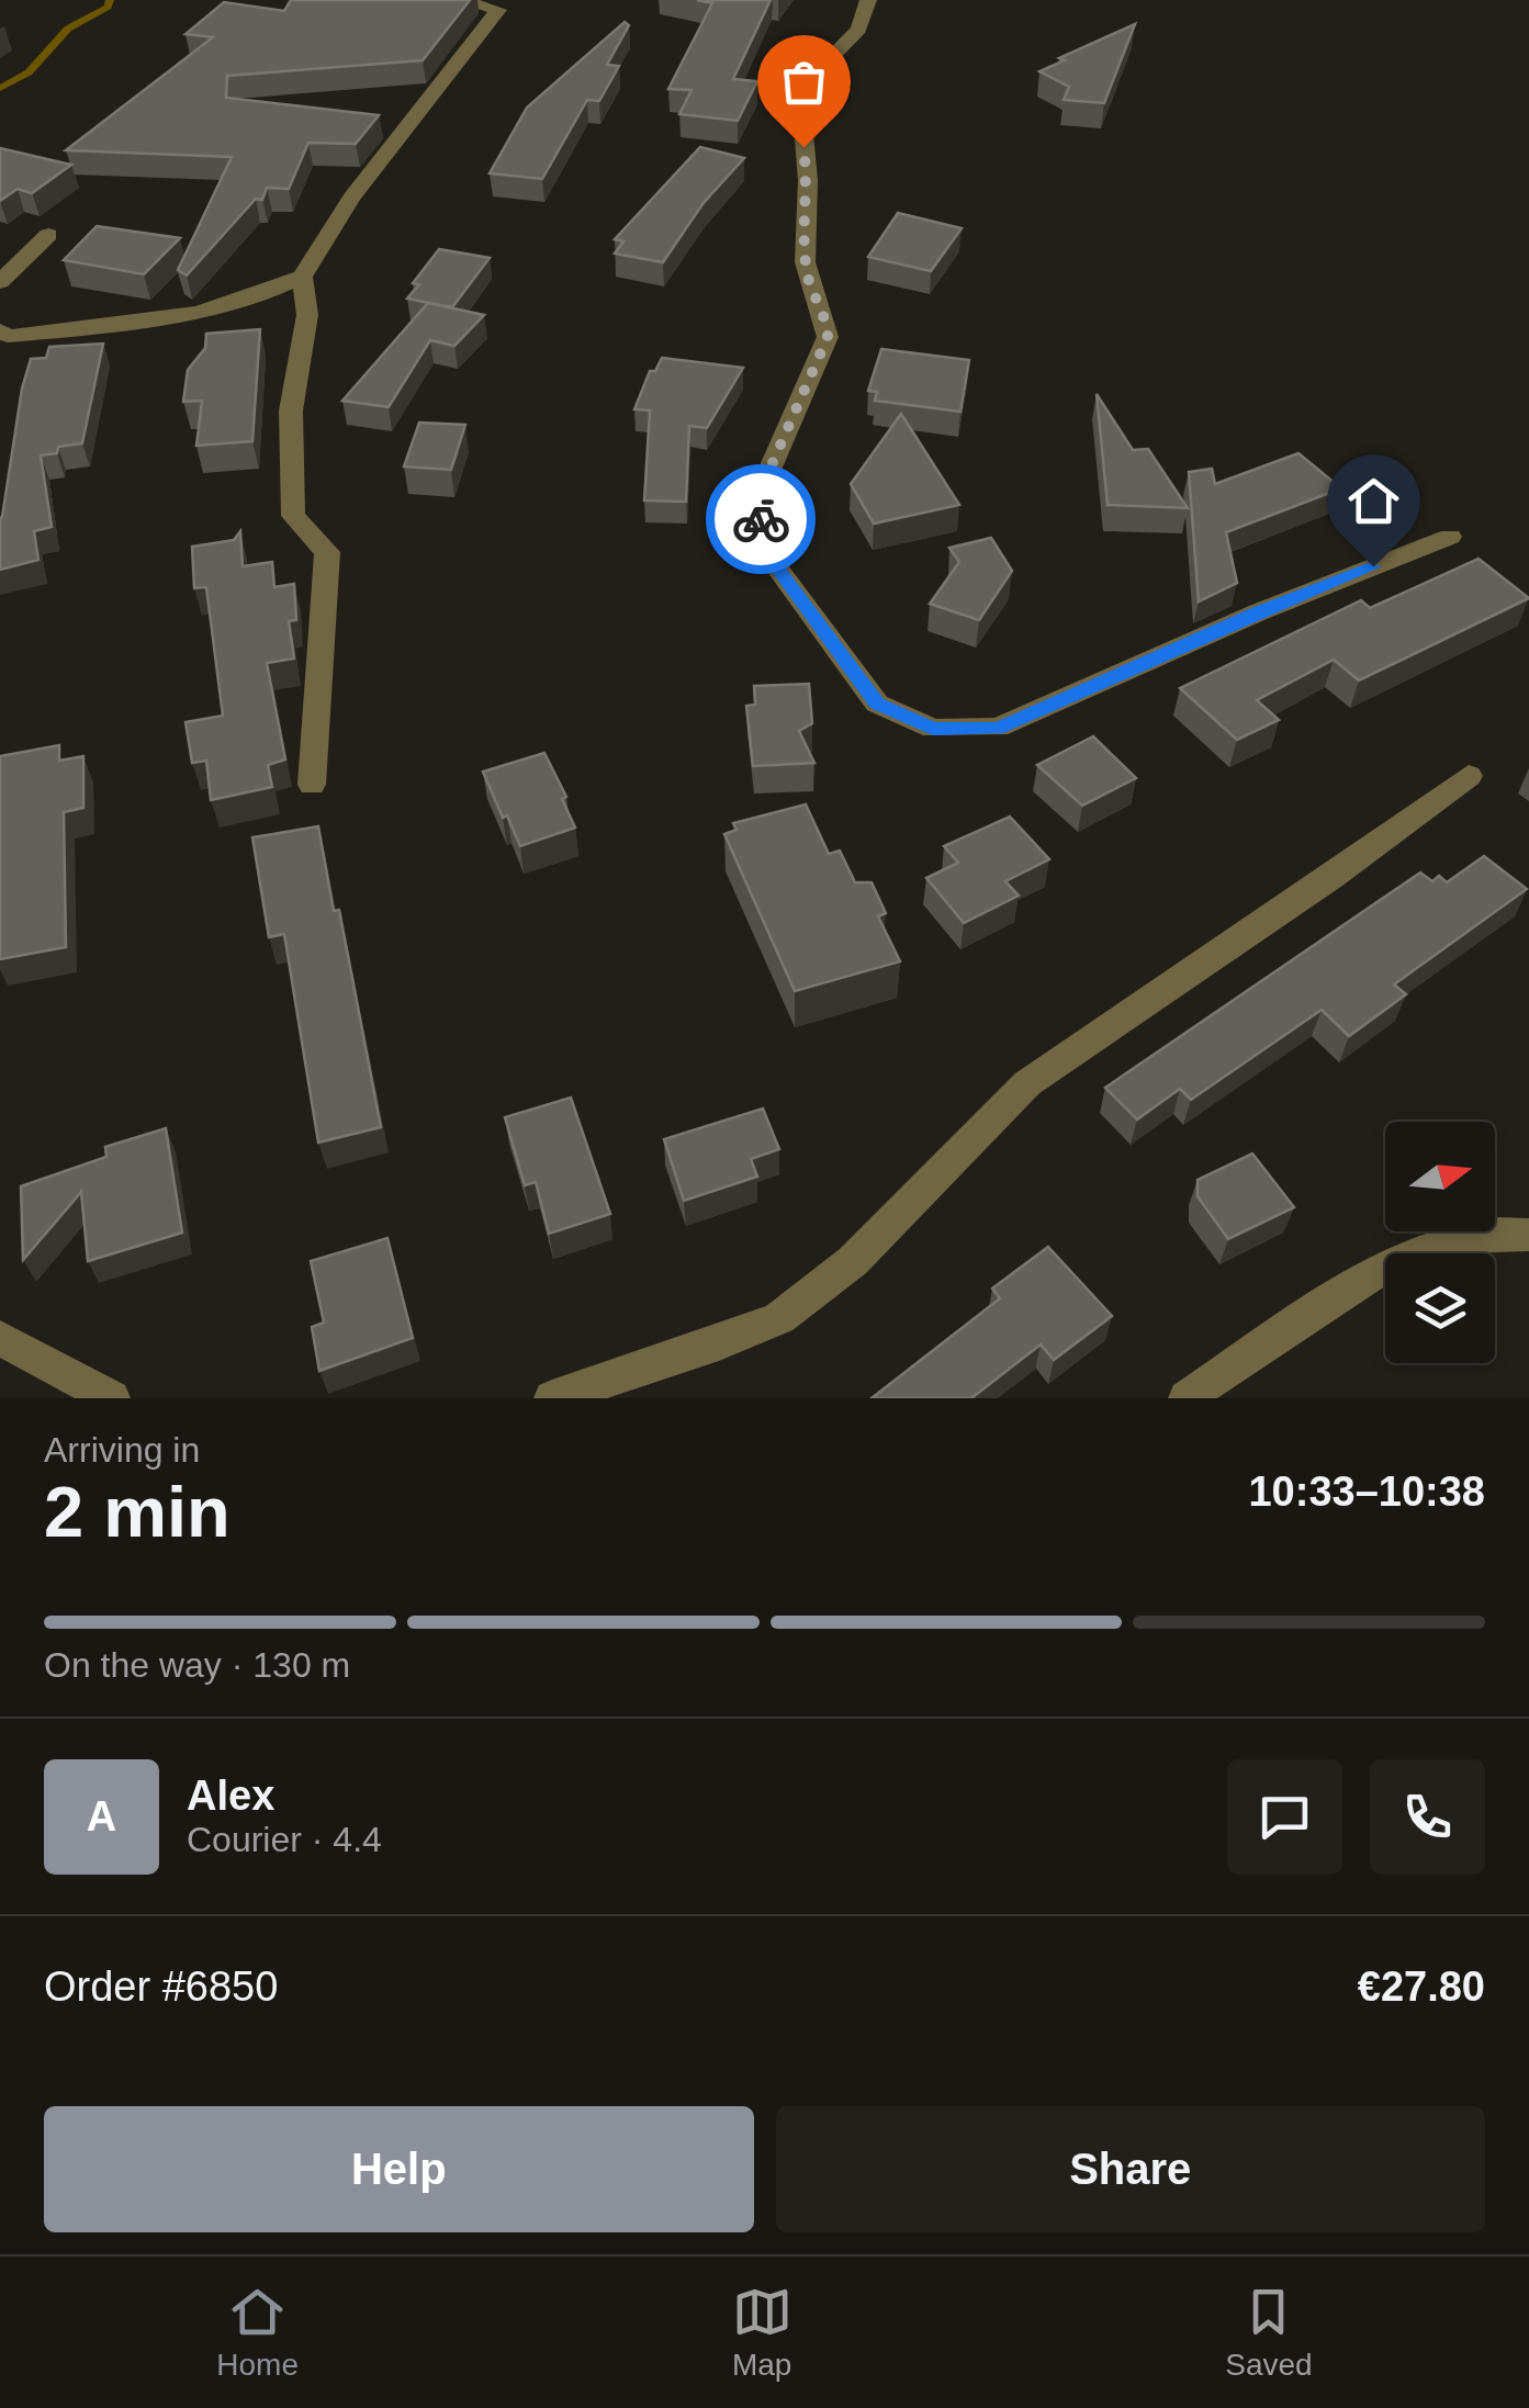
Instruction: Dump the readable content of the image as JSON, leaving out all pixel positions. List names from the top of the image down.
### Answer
{
  "north": "right",
  "page": {
    "heading": ["2 min", "Arriving in", "10:33–10:38"],
    "panel": [
      "Alex",
      "Courier · 4.4",
      "Order #6850",
      "€27.80"
    ],
    "bar": "On the way · 130 m",
    "round": "A",
    "buttons": ["Help", "Share"],
    "tabs": ["Home", "Map", "Saved"]
  }
}
